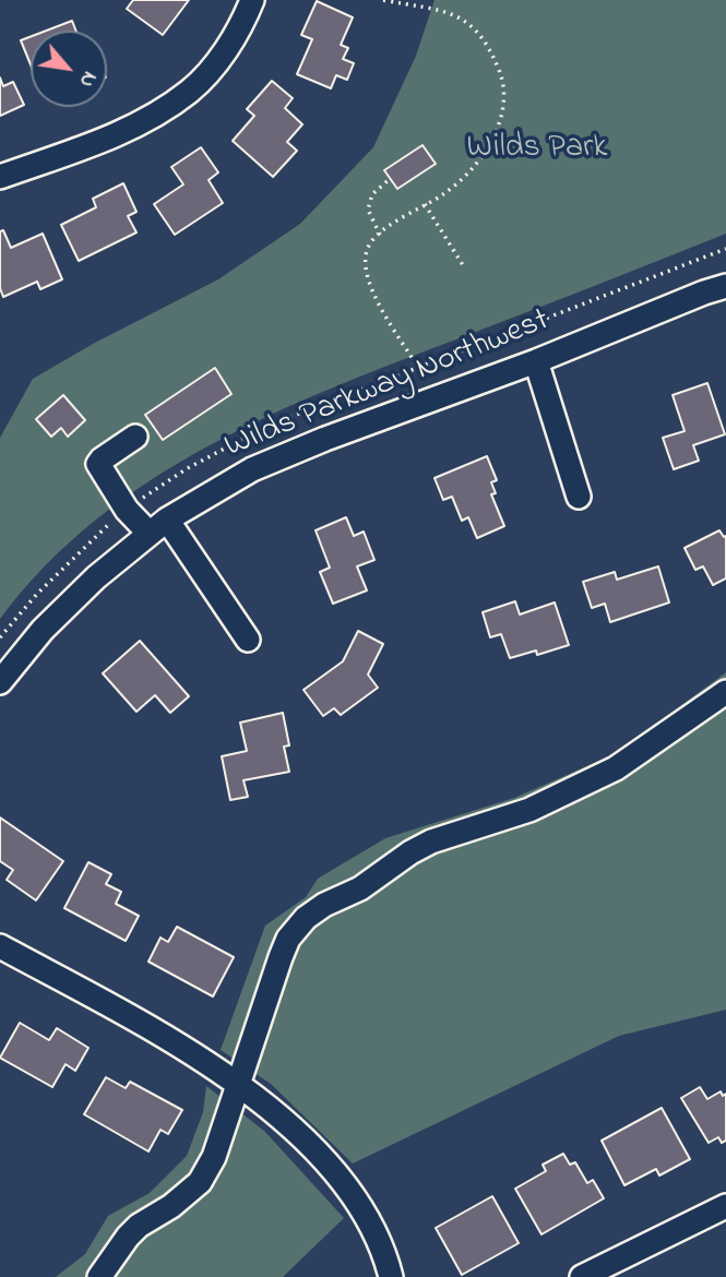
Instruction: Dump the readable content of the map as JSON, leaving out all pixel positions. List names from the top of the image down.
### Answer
{
  "streets": {
    "street": ["Wilds Parkway Northwest"]
  },
  "parks": ["Wilds Park"],
  "north": "bottom right"
}
